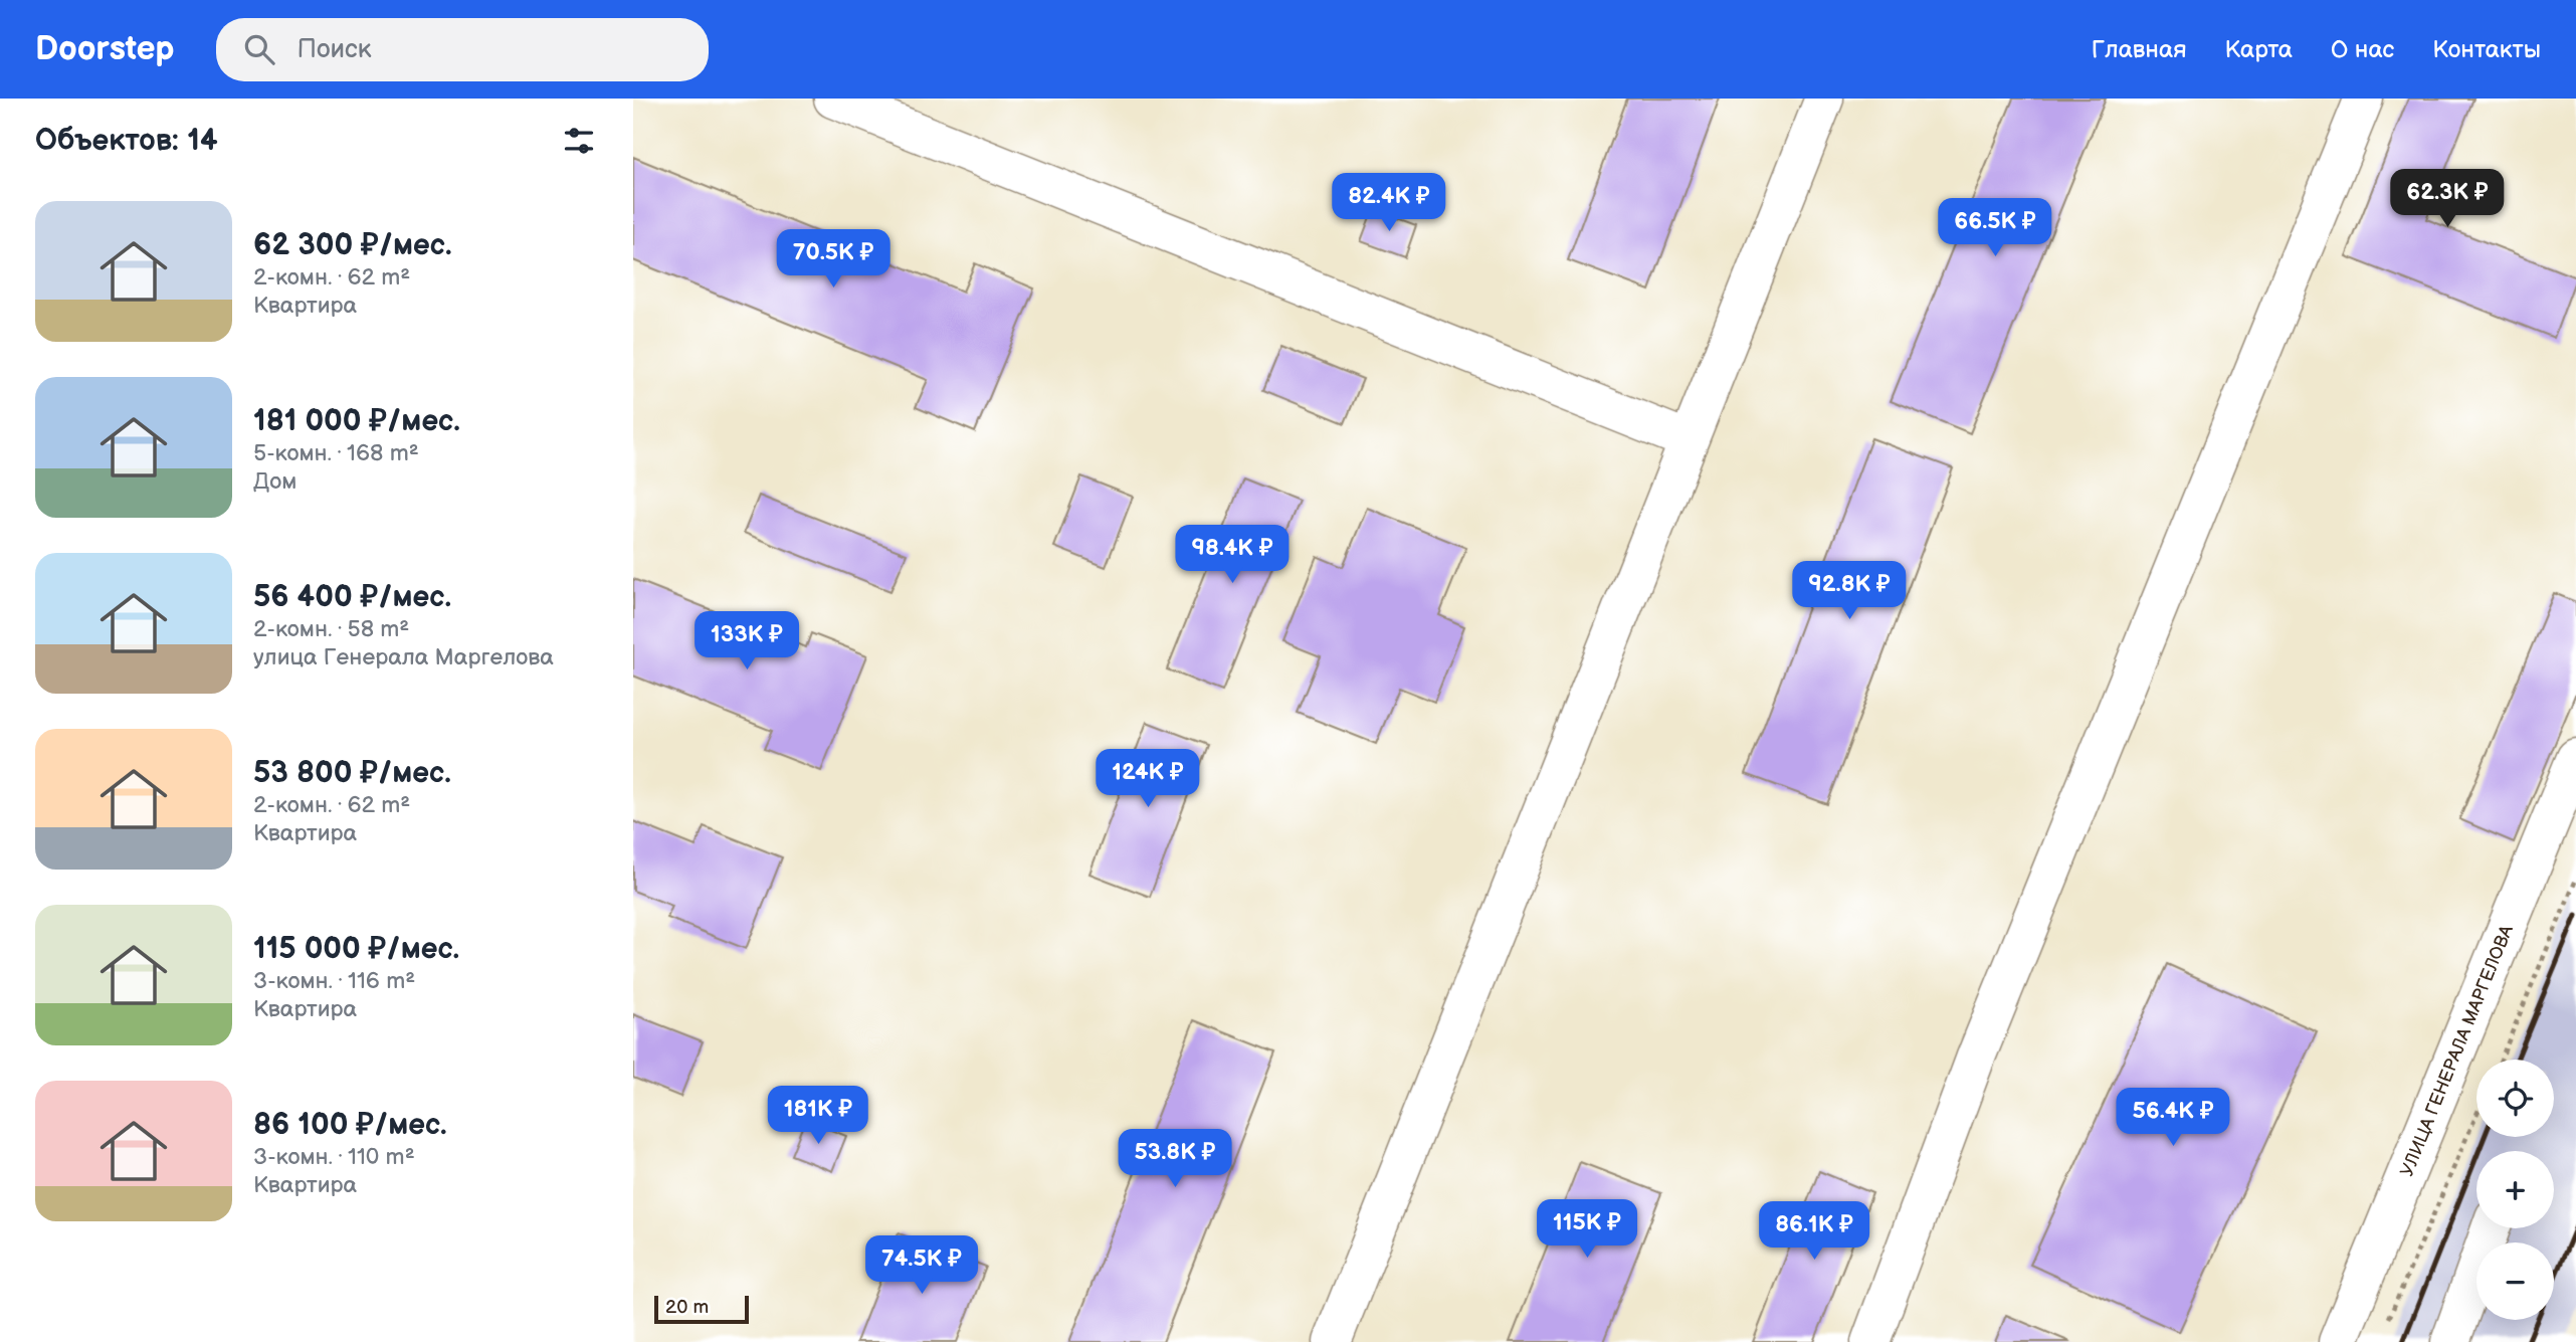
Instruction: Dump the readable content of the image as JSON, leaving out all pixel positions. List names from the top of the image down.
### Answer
{
  "streets": {
    "main road": ["УЛИЦА ГЕНЕРАЛА МАРГЕЛОВА"]
  },
  "scale_bar": "20 m",
  "page": {
    "header": "Doorstep",
    "search": "Поиск",
    "nav": [
      "Главная",
      "Карта",
      "О нас",
      "Контакты"
    ],
    "heading": "Объектов: 14",
    "price": [
      "62.3K ₽",
      "82.4K ₽",
      "66.5K ₽",
      "70.5K ₽",
      "98.4K ₽",
      "92.8K ₽",
      "133K ₽",
      "124K ₽",
      "181K ₽",
      "56.4K ₽",
      "53.8K ₽",
      "115K ₽",
      "86.1K ₽",
      "74.5K ₽"
    ],
    "list": [
      {
        "name": "62 300 ₽/мес.",
        "note": "2-комн. · 62 m² · Квартира"
      },
      {
        "name": "181 000 ₽/мес.",
        "note": "5-комн. · 168 m² · Дом"
      },
      {
        "name": "56 400 ₽/мес.",
        "note": "2-комн. · 58 m² · улица Генерала Маргелова"
      },
      {
        "name": "53 800 ₽/мес.",
        "note": "2-комн. · 62 m² · Квартира"
      },
      {
        "name": "115 000 ₽/мес.",
        "note": "3-комн. · 116 m² · Квартира"
      },
      {
        "name": "86 100 ₽/мес.",
        "note": "3-комн. · 110 m² · Квартира"
      }
    ],
    "map_buttons": ["+", "−"],
    "scale": "20 m"
  }
}
